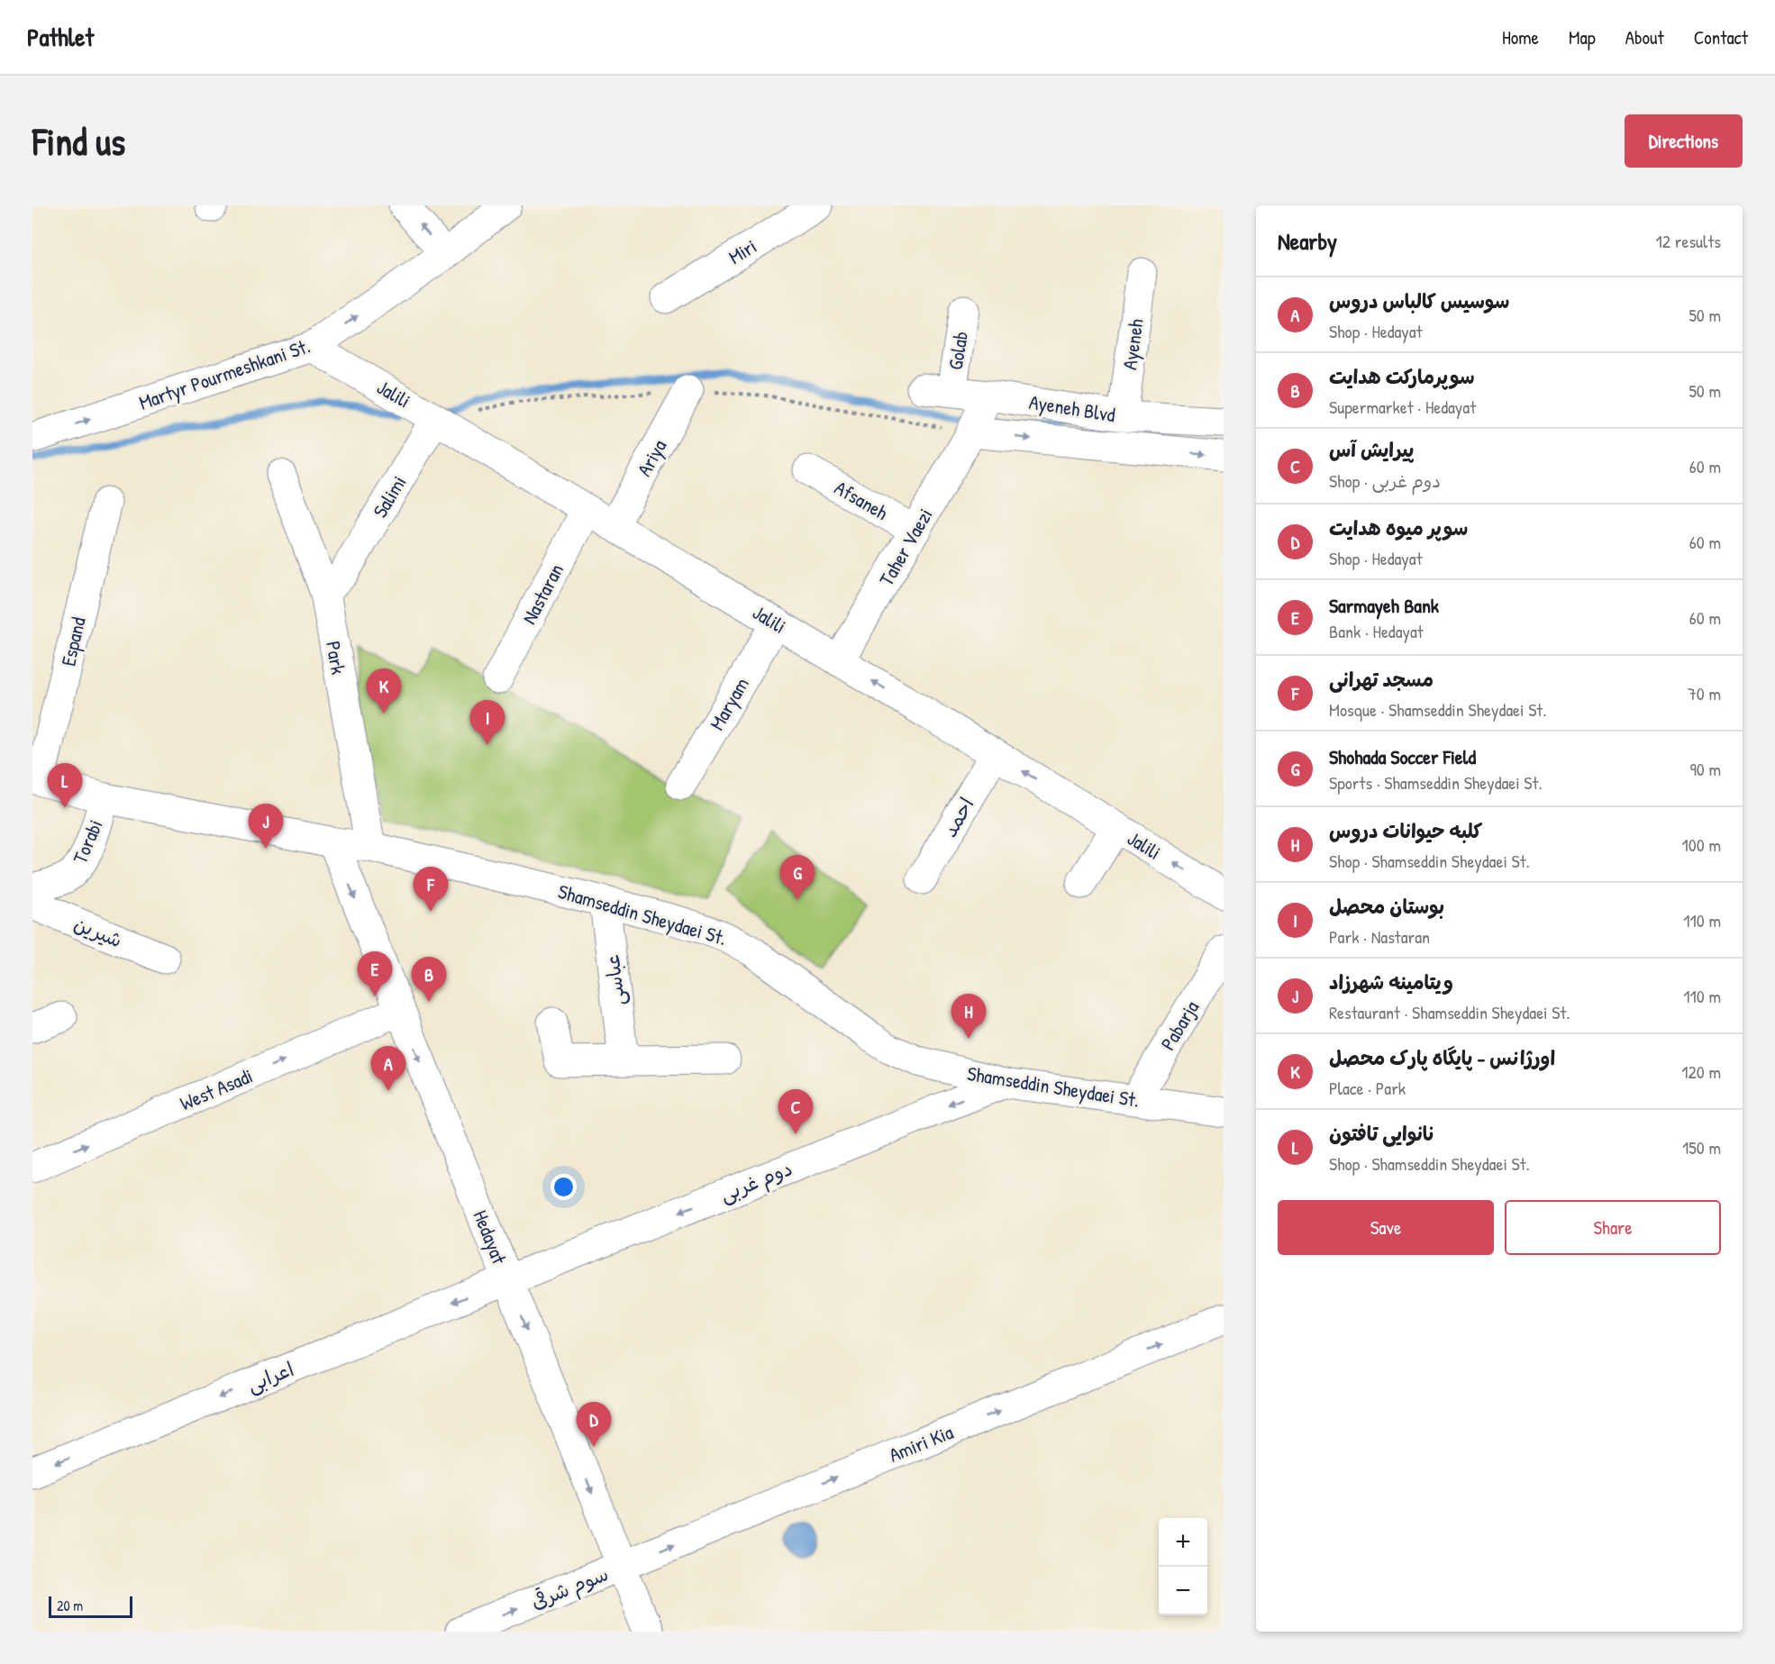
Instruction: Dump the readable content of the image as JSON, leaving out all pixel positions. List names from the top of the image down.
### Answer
{
  "streets": {
    "street": [
      "Miri",
      "Ayeneh",
      "Golab",
      "Martyr Pourmeshkani St.",
      "Jalili",
      "Ayeneh Blvd",
      "Ariya",
      "Salimi",
      "Afsaneh",
      "Taher Vaezi",
      "Nastaran",
      "Espand",
      "Park",
      "Maryam",
      "احمد",
      "Torabi",
      "Shamseddin Sheydaei St.",
      "شیرین",
      "عباسی",
      "Pabarja",
      "West Asadi",
      "دوم غربی",
      "Hedayat",
      "اعرابی",
      "Amiri Kia",
      "سوم شرقی"
    ]
  },
  "crossings": [
    ["Ayeneh", "Ayeneh Blvd"],
    ["Golab", "Ayeneh Blvd"],
    ["Martyr Pourmeshkani St.", "Jalili"],
    ["Jalili", "Ariya"],
    ["Jalili", "Salimi"],
    ["Jalili", "Taher Vaezi"],
    ["Jalili", "Nastaran"],
    ["Jalili", "Maryam"],
    ["Jalili", "احمد"],
    ["Ayeneh Blvd", "Taher Vaezi"],
    ["Salimi", "Park"],
    ["Afsaneh", "Taher Vaezi"],
    ["Espand", "Shamseddin Sheydaei St."],
    ["Park", "Shamseddin Sheydaei St."],
    ["Torabi", "Shamseddin Sheydaei St."],
    ["Shamseddin Sheydaei St.", "عباسی"],
    ["Shamseddin Sheydaei St.", "Pabarja"],
    ["Shamseddin Sheydaei St.", "دوم غربی"],
    ["Shamseddin Sheydaei St.", "Hedayat"],
    ["West Asadi", "Hedayat"],
    ["دوم غربی", "Hedayat"],
    ["دوم غربی", "اعرابی"],
    ["Hedayat", "اعرابی"],
    ["Hedayat", "Amiri Kia"],
    ["Hedayat", "سوم شرقی"],
    ["Amiri Kia", "سوم شرقی"]
  ],
  "one_way": [
    "Martyr Pourmeshkani St.",
    "Jalili",
    "West Asadi",
    "دوم غربی",
    "Hedayat",
    "اعرابی",
    "Amiri Kia",
    "سوم شرقی"
  ],
  "scale_bar": "20 m",
  "page": {
    "header": "Pathlet",
    "nav": [
      "Home",
      "Map",
      "About",
      "Contact"
    ],
    "buttons": [
      "Directions",
      ["Save", "Share"]
    ],
    "title": "Find us",
    "heading": ["Nearby", "12 results"],
    "list": [
      {
        "mark": "A",
        "name": "سوسیس کالباس دروس",
        "note": "Shop · Hedayat",
        "value": "50 m"
      },
      {
        "mark": "B",
        "name": "سوپرمارکت هدایت",
        "note": "Supermarket · Hedayat",
        "value": "50 m"
      },
      {
        "mark": "C",
        "name": "پیرایش آس",
        "note": "Shop · دوم غربی",
        "value": "60 m"
      },
      {
        "mark": "D",
        "name": "سوپر میوه هدایت",
        "note": "Shop · Hedayat",
        "value": "60 m"
      },
      {
        "mark": "E",
        "name": "Sarmayeh Bank",
        "note": "Bank · Hedayat",
        "value": "60 m"
      },
      {
        "mark": "F",
        "name": "مسجد تهرانی",
        "note": "Mosque · Shamseddin Sheydaei St.",
        "value": "70 m"
      },
      {
        "mark": "G",
        "name": "Shohada Soccer Field",
        "note": "Sports · Shamseddin Sheydaei St.",
        "value": "90 m"
      },
      {
        "mark": "H",
        "name": "کلبه حیوانات دروس",
        "note": "Shop · Shamseddin Sheydaei St.",
        "value": "100 m"
      },
      {
        "mark": "I",
        "name": "بوستان محصل",
        "note": "Park · Nastaran",
        "value": "110 m"
      },
      {
        "mark": "J",
        "name": "ویتامینه شهرزاد",
        "note": "Restaurant · Shamseddin Sheydaei St.",
        "value": "110 m"
      },
      {
        "mark": "K",
        "name": "اورژانس - پایگاه پارک محصل",
        "note": "Place · Park",
        "value": "120 m"
      },
      {
        "mark": "L",
        "name": "نانوایی تافتون",
        "note": "Shop · Shamseddin Sheydaei St.",
        "value": "150 m"
      }
    ],
    "pins": [
      "K",
      "I",
      "L",
      "J",
      "G",
      "F",
      "E",
      "B",
      "H",
      "A",
      "C",
      "D"
    ],
    "map_buttons": ["+", "−"],
    "scale": "20 m"
  }
}
